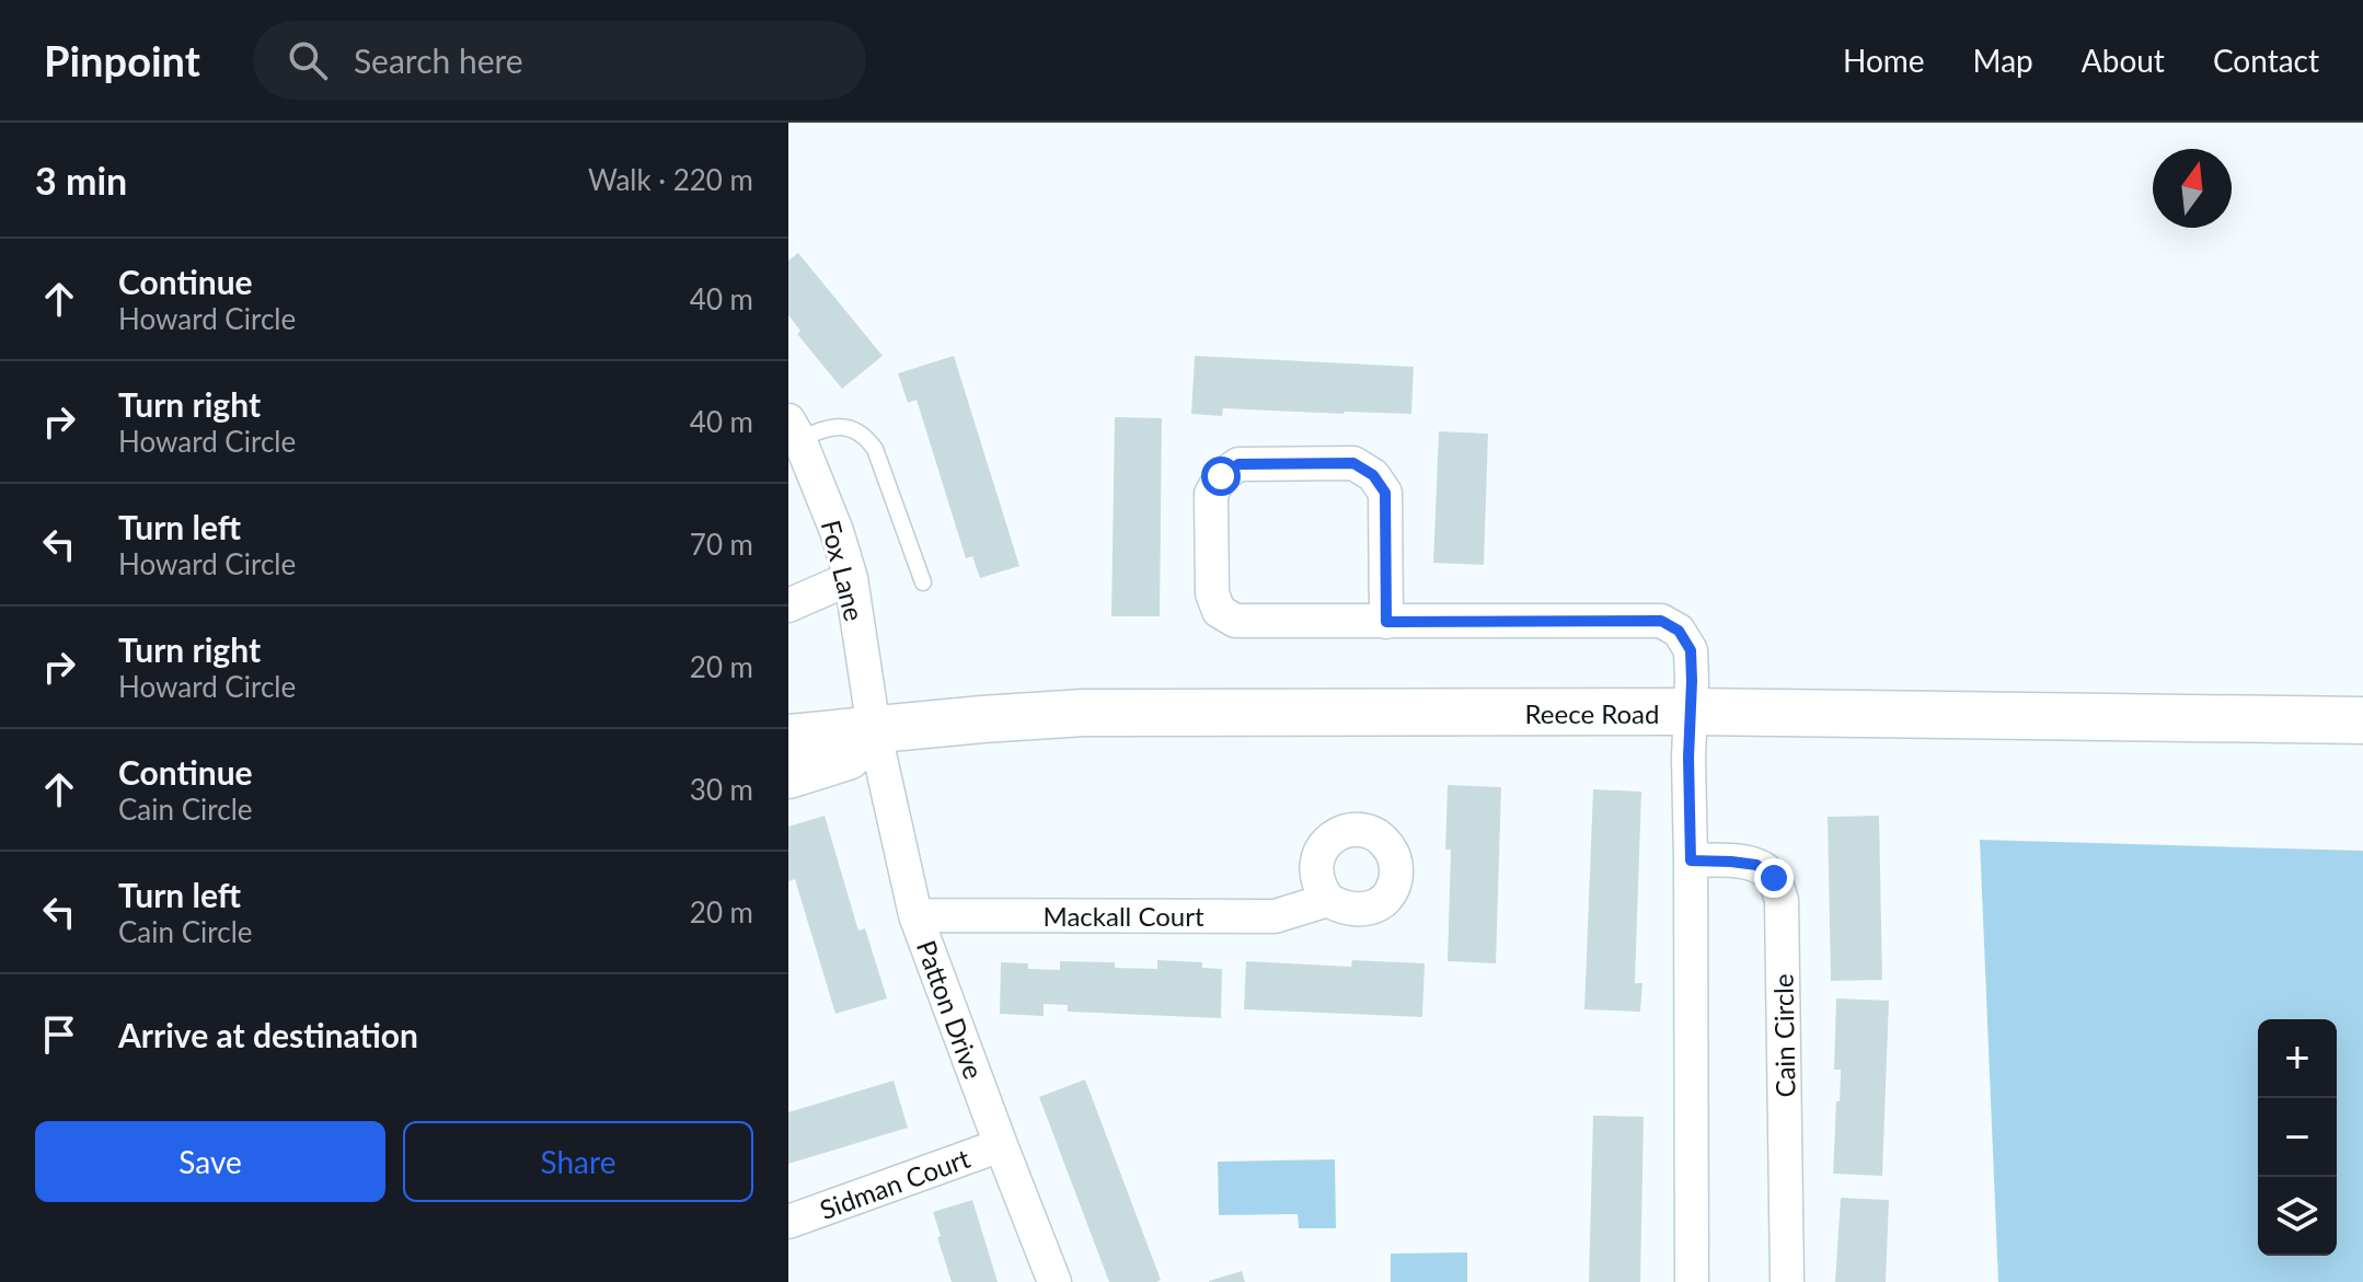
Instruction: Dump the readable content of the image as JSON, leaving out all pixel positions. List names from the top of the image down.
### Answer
{
  "streets": {
    "main road": ["Reece Road"],
    "street": [
      "Fox Lane",
      "Mackall Court",
      "Patton Drive",
      "Cain Circle",
      "Sidman Court"
    ]
  },
  "crossings": [
    ["Fox Lane", "Reece Road"],
    ["Fox Lane", "Patton Drive"],
    ["Reece Road", "Patton Drive"],
    ["Mackall Court", "Patton Drive"],
    ["Patton Drive", "Sidman Court"]
  ],
  "north": "top",
  "page": {
    "header": "Pinpoint",
    "search": "Search here",
    "nav": [
      "Home",
      "Map",
      "About",
      "Contact"
    ],
    "heading": ["3 min", "Walk · 220 m"],
    "list": [
      ["Continue", "Howard Circle", "40 m"],
      ["Turn right", "Howard Circle", "40 m"],
      ["Turn left", "Howard Circle", "70 m"],
      ["Turn right", "Howard Circle", "20 m"],
      ["Continue", "Cain Circle", "30 m"],
      ["Turn left", "Cain Circle", "20 m"],
      "Arrive at destination"
    ],
    "map_buttons": ["+", "−"],
    "buttons": ["Save", "Share"]
  }
}
